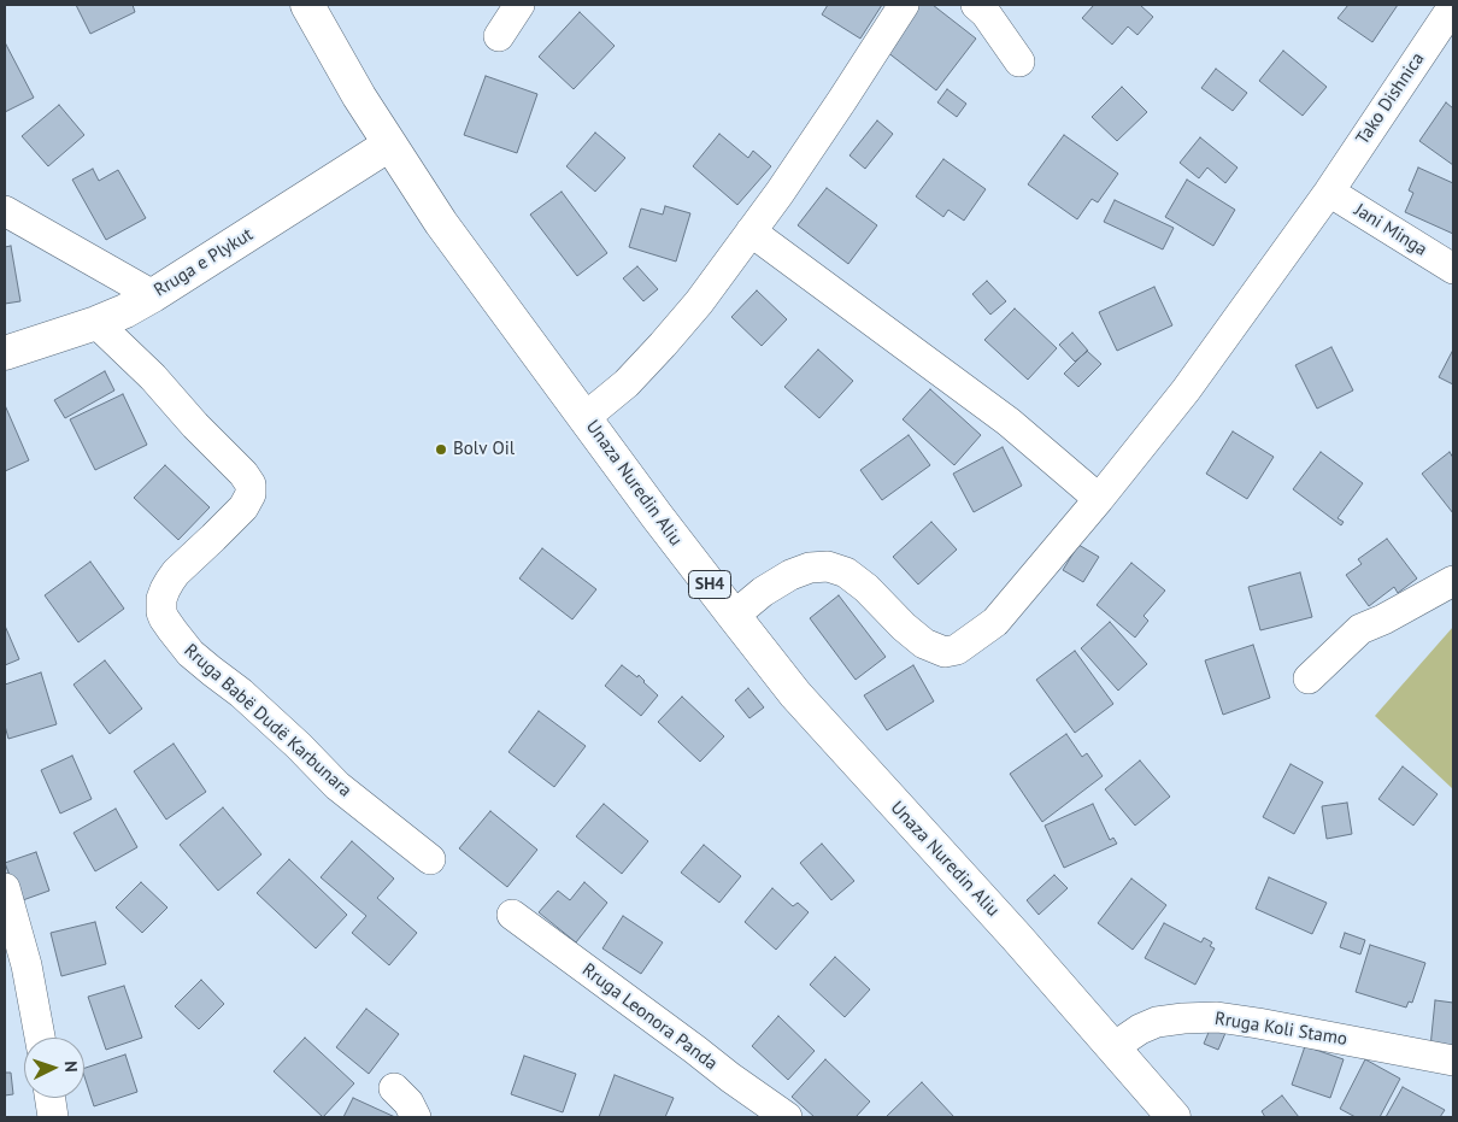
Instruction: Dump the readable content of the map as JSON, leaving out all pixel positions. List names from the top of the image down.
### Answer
{
  "streets": {
    "main road": ["Rruga e Plykut", "Unaza Nuredin Aliu", "SH4"],
    "street": [
      "Tako Dishnica",
      "Jani Minga",
      "Rruga Babë Dudë Karbunara",
      "Rruga Leonora Panda",
      "Rruga Koli Stamo"
    ]
  },
  "crossings": [
    ["Tako Dishnica", "Jani Minga"],
    ["Tako Dishnica", "Unaza Nuredin Aliu"],
    ["Rruga e Plykut", "Unaza Nuredin Aliu"],
    ["Rruga e Plykut", "Rruga Babë Dudë Karbunara"],
    ["Unaza Nuredin Aliu", "Rruga Koli Stamo"]
  ],
  "places": ["Bolv Oil"],
  "north": "right"
}
